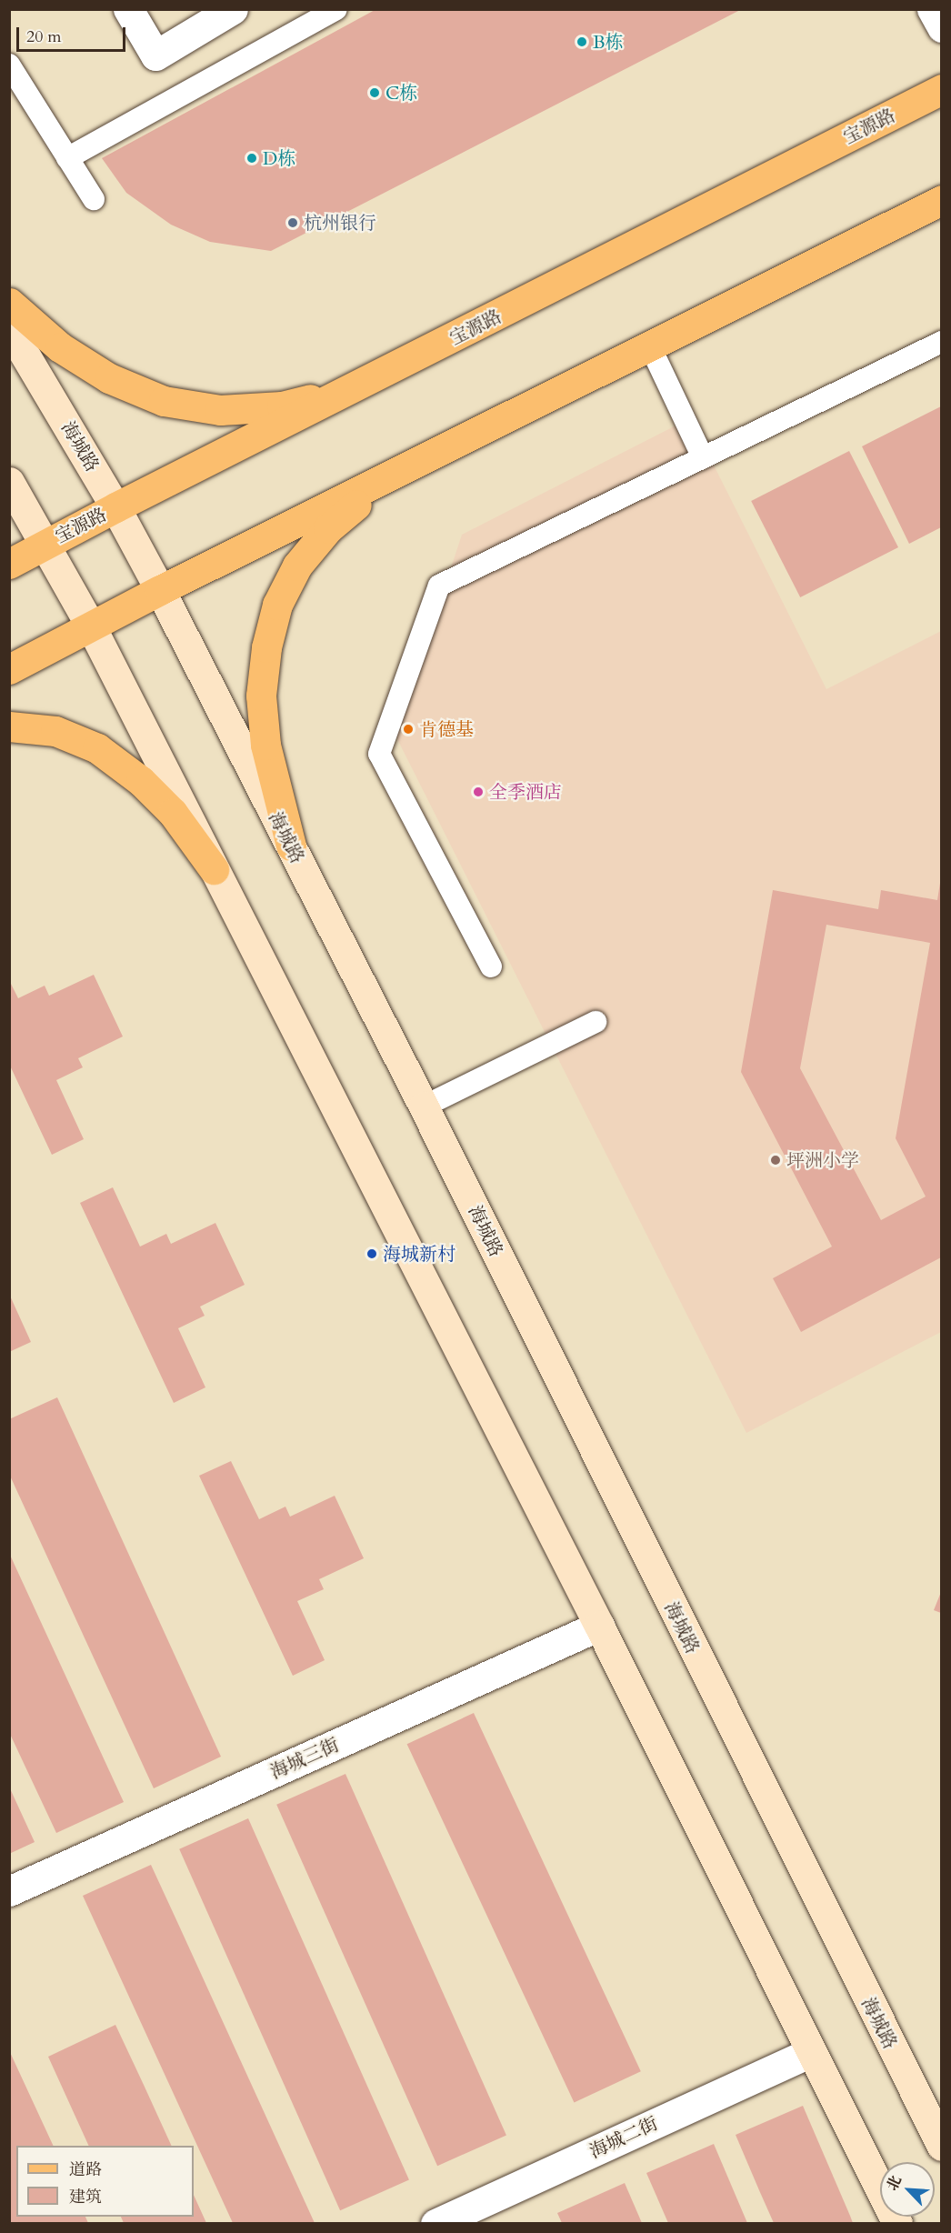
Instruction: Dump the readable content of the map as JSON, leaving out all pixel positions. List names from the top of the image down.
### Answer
{
  "streets": {
    "main road": ["宝源路", "海城路"],
    "street": ["海城三街", "海城二街"]
  },
  "crossings": [
    ["宝源路", "海城路"]
  ],
  "places": [
    "B栋",
    "C栋",
    "D栋",
    "杭州银行",
    "肯德基",
    "全季酒店",
    "坪洲小学",
    "海城新村"
  ],
  "legend": ["道路", "建筑"],
  "scale_bar": "20 m",
  "north": "top left"
}
